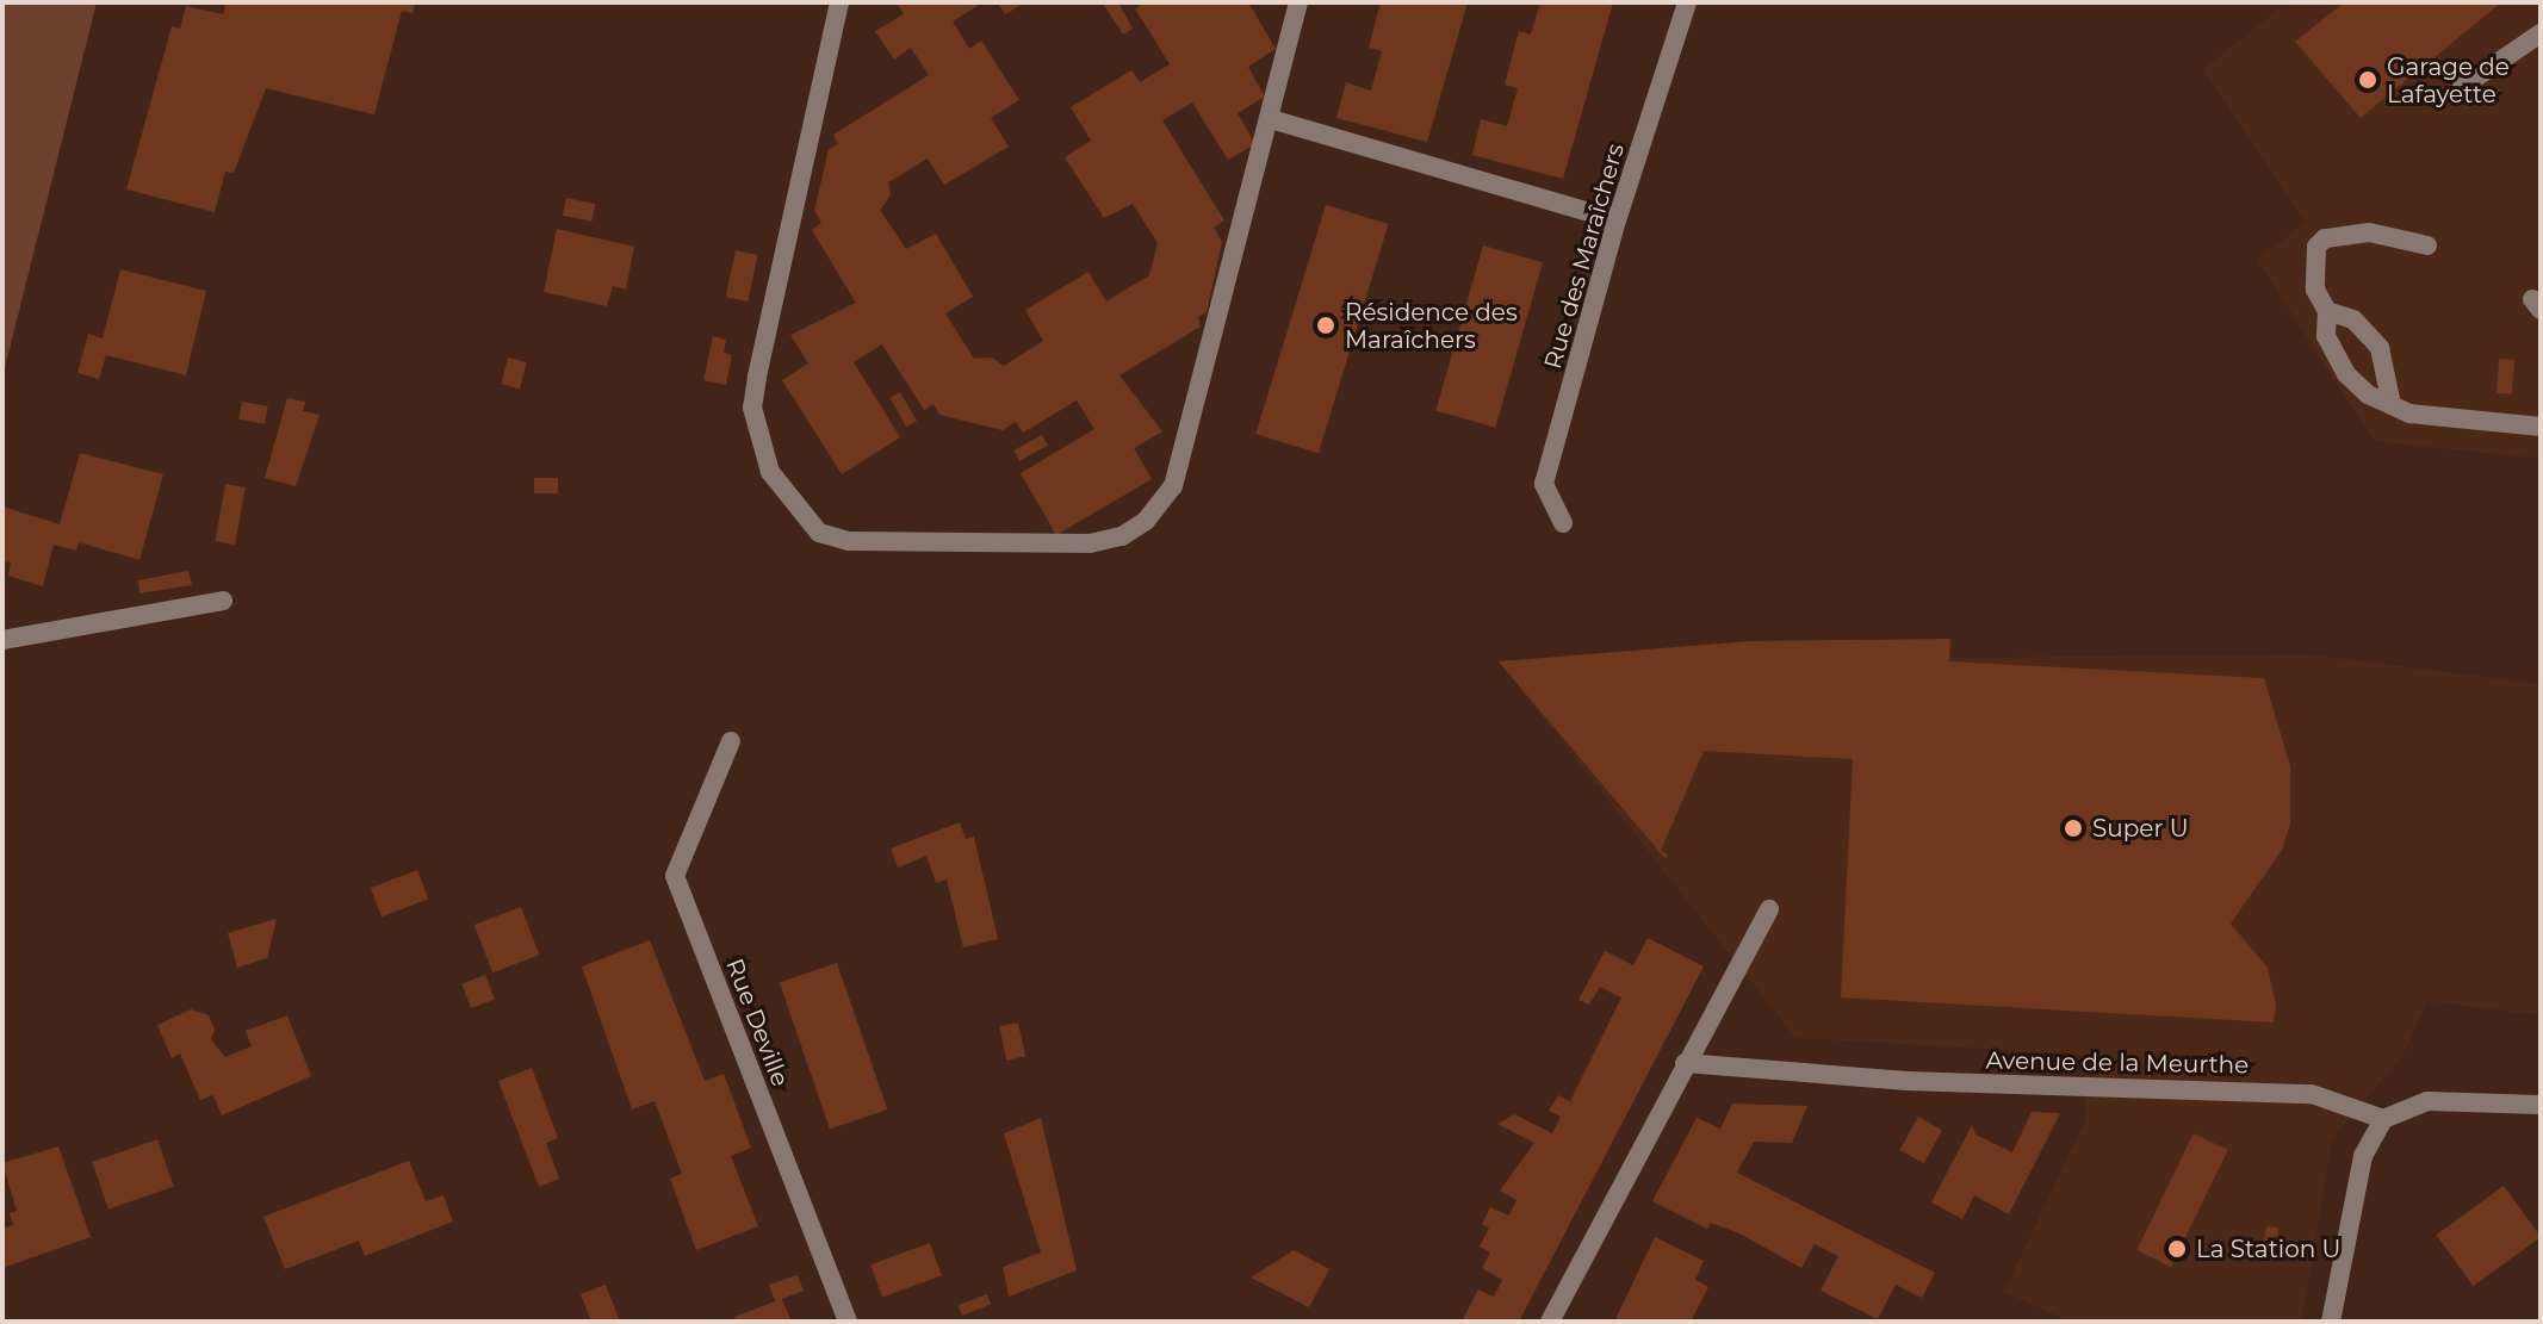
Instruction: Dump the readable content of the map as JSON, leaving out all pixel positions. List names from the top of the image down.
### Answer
{
  "streets": {
    "street": ["Rue des Maraîchers", "Rue Deville", "Avenue de la Meurthe"]
  },
  "places": [
    "Garage de Lafayette",
    "Résidence des Maraîchers",
    "Super U",
    "La Station U"
  ]
}
